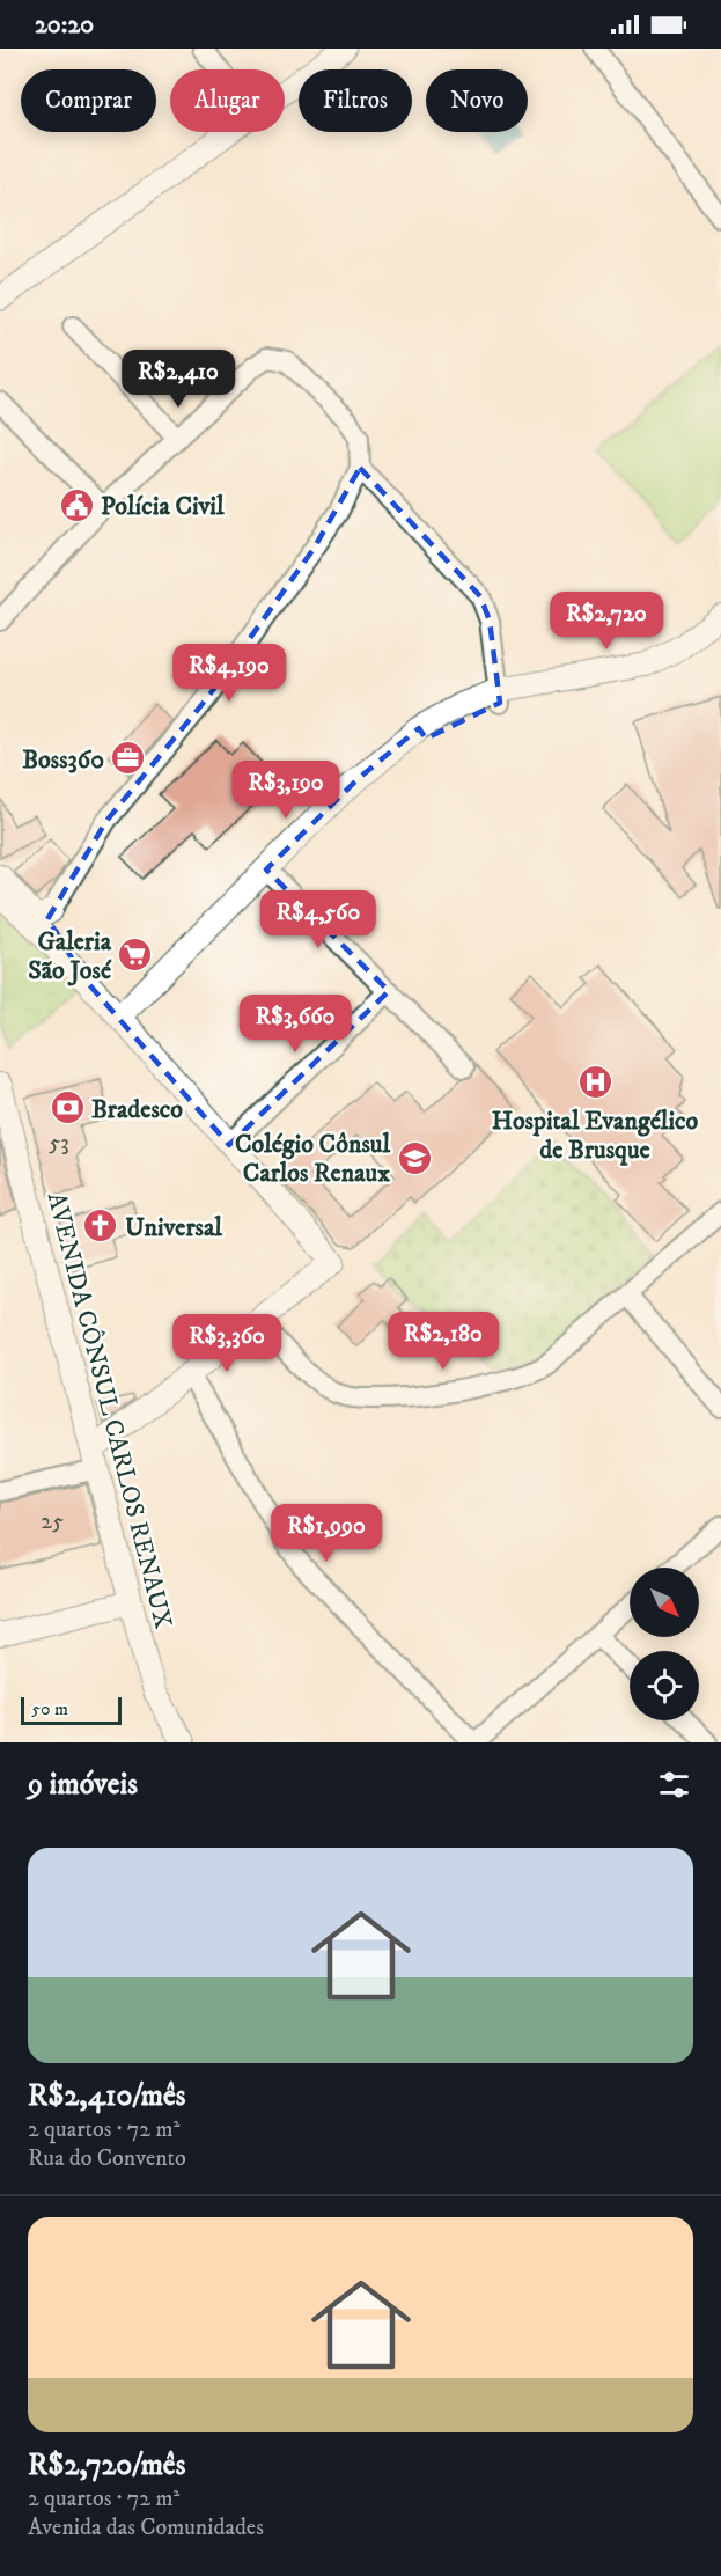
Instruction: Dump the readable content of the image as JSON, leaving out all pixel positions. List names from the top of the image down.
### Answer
{
  "streets": {
    "main road": ["AVENIDA CÔNSUL CARLOS RENAUX"]
  },
  "places": {
    "public building": ["Polícia Civil"],
    "office": ["Boss360"],
    "supermarket": ["Galeria São José"],
    "hospital": ["Hospital Evangélico de Brusque"],
    "bank": ["Bradesco"],
    "school or university": ["Colégio Cônsul Carlos Renaux"],
    "church": ["Universal"]
  },
  "house_numbers": ["53", "25"],
  "scale_bar": "50 m",
  "north": "bottom right",
  "page": {
    "status": "20:20",
    "chip": [
      "Comprar",
      "Alugar",
      "Filtros",
      "Novo"
    ],
    "price": [
      "R$2,410",
      "R$2,720",
      "R$4,190",
      "R$3,190",
      "R$4,560",
      "R$3,660",
      "R$2,180",
      "R$3,360",
      "R$1,990"
    ],
    "scale": "50 m",
    "heading": "9 imóveis",
    "list": [
      {
        "name": "R$2,410/mês",
        "note": "2 quartos · 72 m² · Rua do Convento"
      },
      {
        "name": "R$2,720/mês",
        "note": "2 quartos · 72 m² · Avenida das Comunidades"
      }
    ]
  }
}
